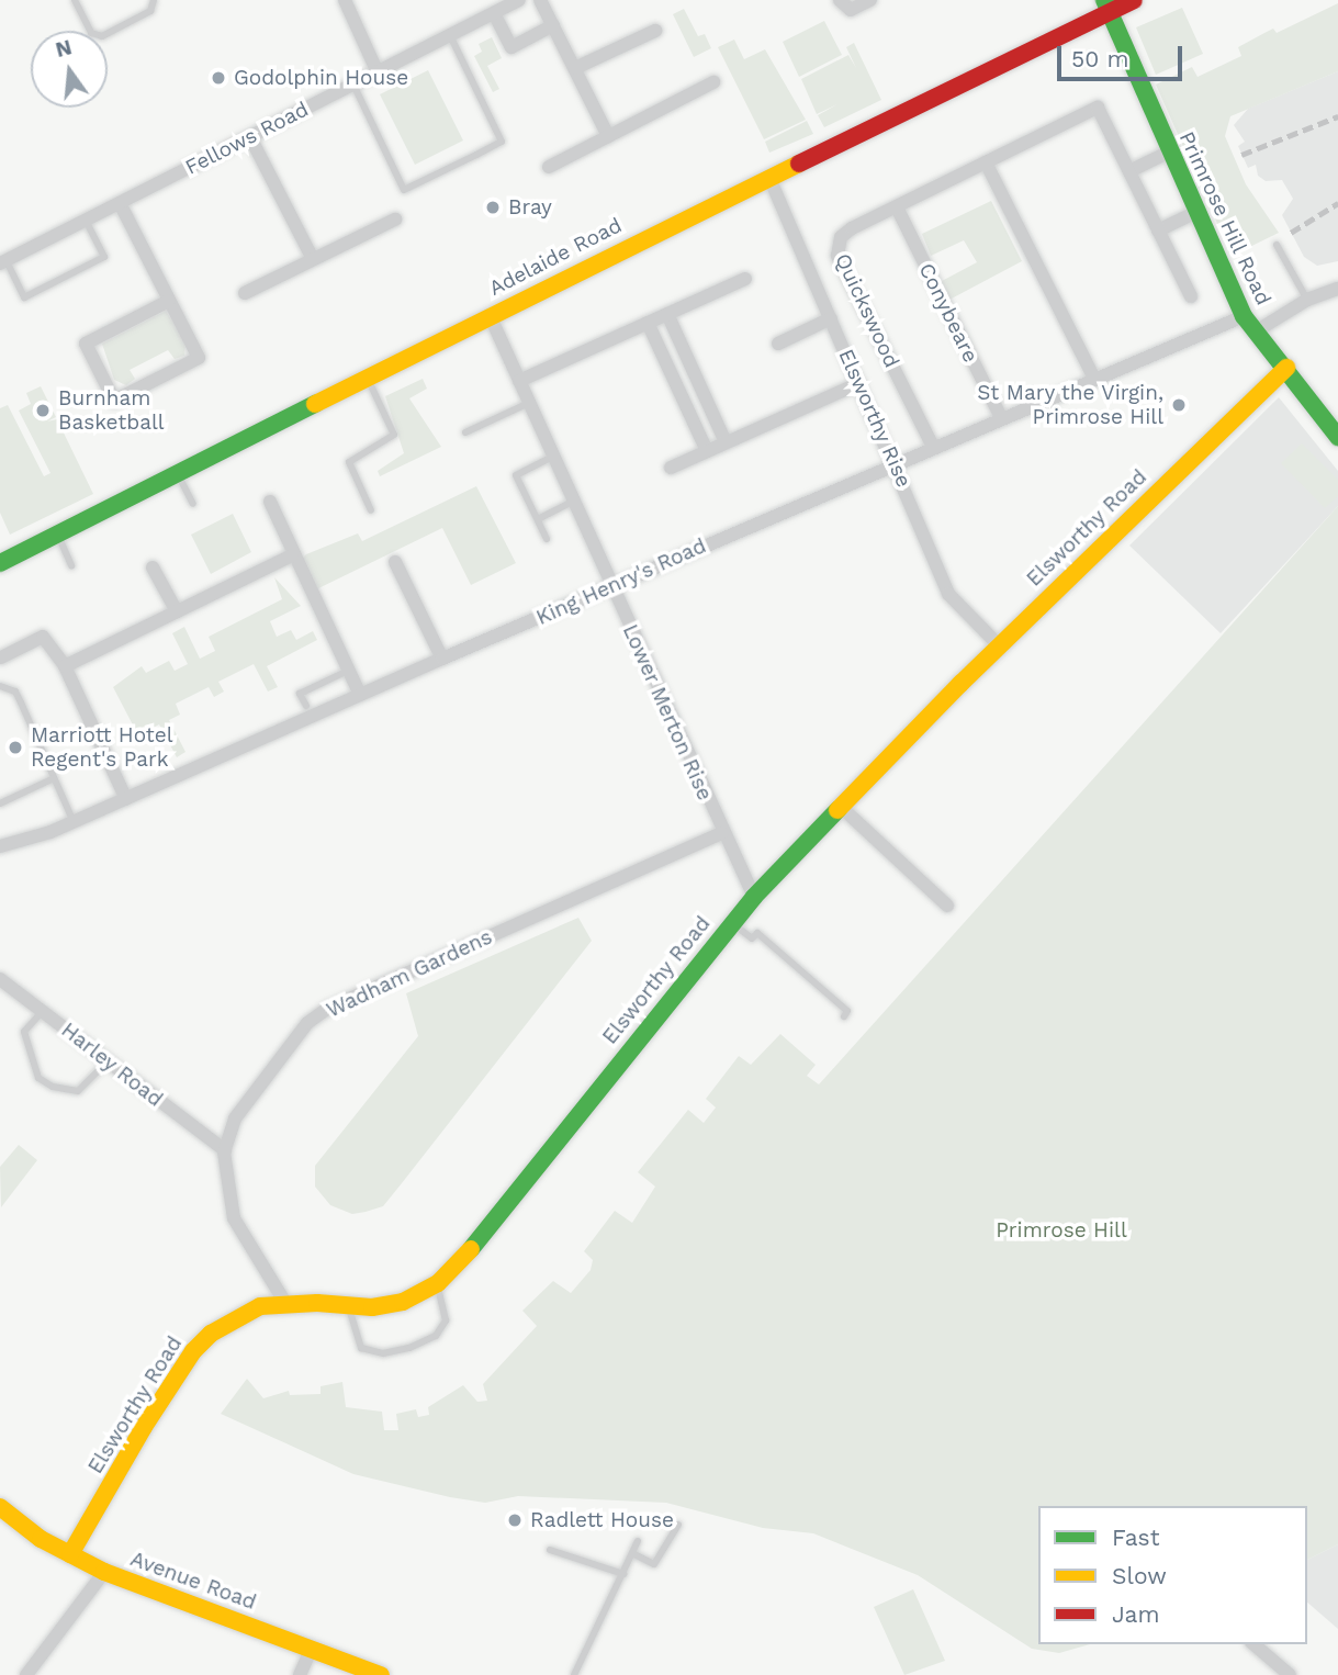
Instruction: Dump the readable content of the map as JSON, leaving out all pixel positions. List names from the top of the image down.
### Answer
{
  "streets": {
    "street": [
      "Fellows Road",
      "Primrose Hill Road",
      "Adelaide Road",
      "Quickswood",
      "Conybeare",
      "Elsworthy Rise",
      "Elsworthy Road",
      "King Henry's Road",
      "Lower Merton Rise",
      "Wadham Gardens",
      "Harley Road",
      "Avenue Road"
    ]
  },
  "crossings": [
    ["Primrose Hill Road", "Adelaide Road"],
    ["Primrose Hill Road", "Elsworthy Road"],
    ["Primrose Hill Road", "King Henry's Road"],
    ["Adelaide Road", "Elsworthy Rise"],
    ["Adelaide Road", "Lower Merton Rise"],
    ["Quickswood", "Conybeare"],
    ["Quickswood", "King Henry's Road"],
    ["Conybeare", "King Henry's Road"],
    ["Elsworthy Rise", "Elsworthy Road"],
    ["Elsworthy Rise", "King Henry's Road"],
    ["Elsworthy Road", "Lower Merton Rise"],
    ["Elsworthy Road", "Wadham Gardens"],
    ["Elsworthy Road", "Avenue Road"],
    ["King Henry's Road", "Lower Merton Rise"],
    ["Lower Merton Rise", "Wadham Gardens"],
    ["Wadham Gardens", "Harley Road"]
  ],
  "parks": ["Primrose Hill"],
  "places": [
    "Godolphin House",
    "Bray",
    "St Mary the Virgin, Primrose Hill",
    "Burnham Basketball",
    "Marriott Hotel Regent's Park",
    "Radlett House"
  ],
  "legend": ["Fast", "Slow", "Jam"],
  "scale_bar": "50 m",
  "north": "top"
}
